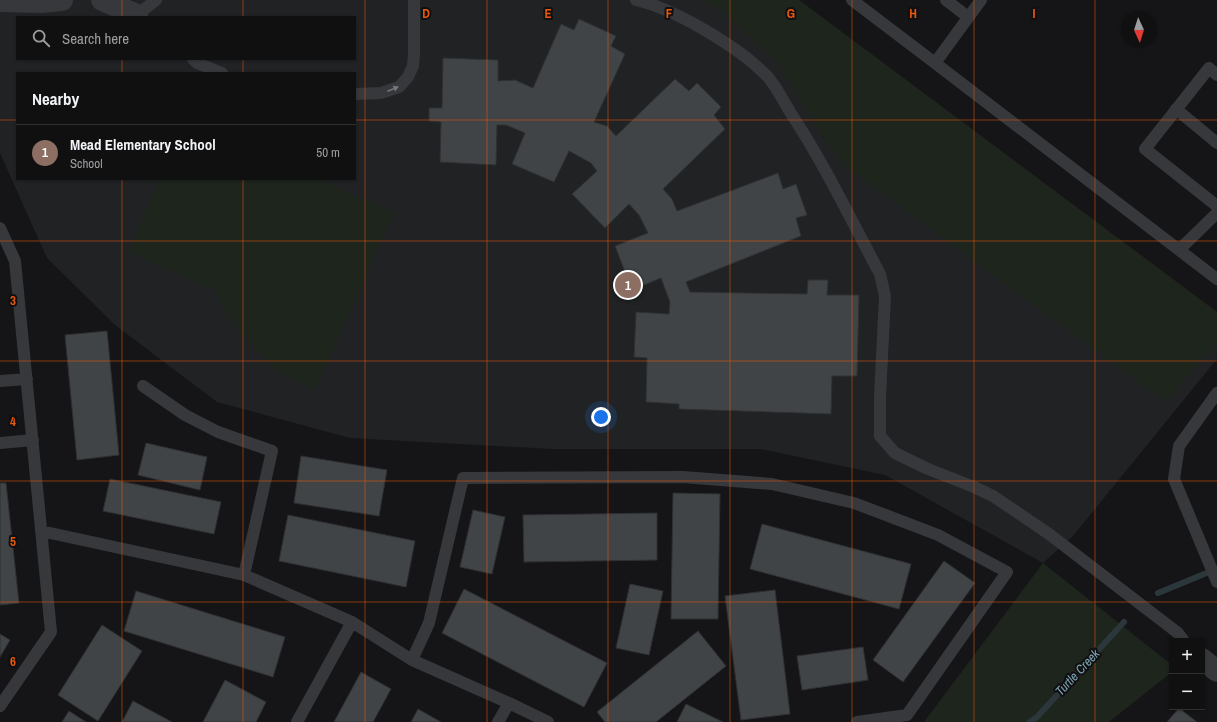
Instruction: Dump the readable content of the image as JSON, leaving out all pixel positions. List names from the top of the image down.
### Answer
{
  "water": ["Turtle Creek"],
  "north": "bottom",
  "page": {
    "search": "Search here",
    "heading": "Nearby",
    "list": [
      {
        "mark": "1",
        "name": "Mead Elementary School",
        "note": "School",
        "value": "50 m"
      }
    ],
    "pins": "1",
    "map_buttons": ["+", "−"]
  },
  "grid": {
    "columns": [
      "D",
      "E",
      "F",
      "G",
      "H",
      "I"
    ],
    "rows": [
      "3",
      "4",
      "5",
      "6"
    ]
  }
}
